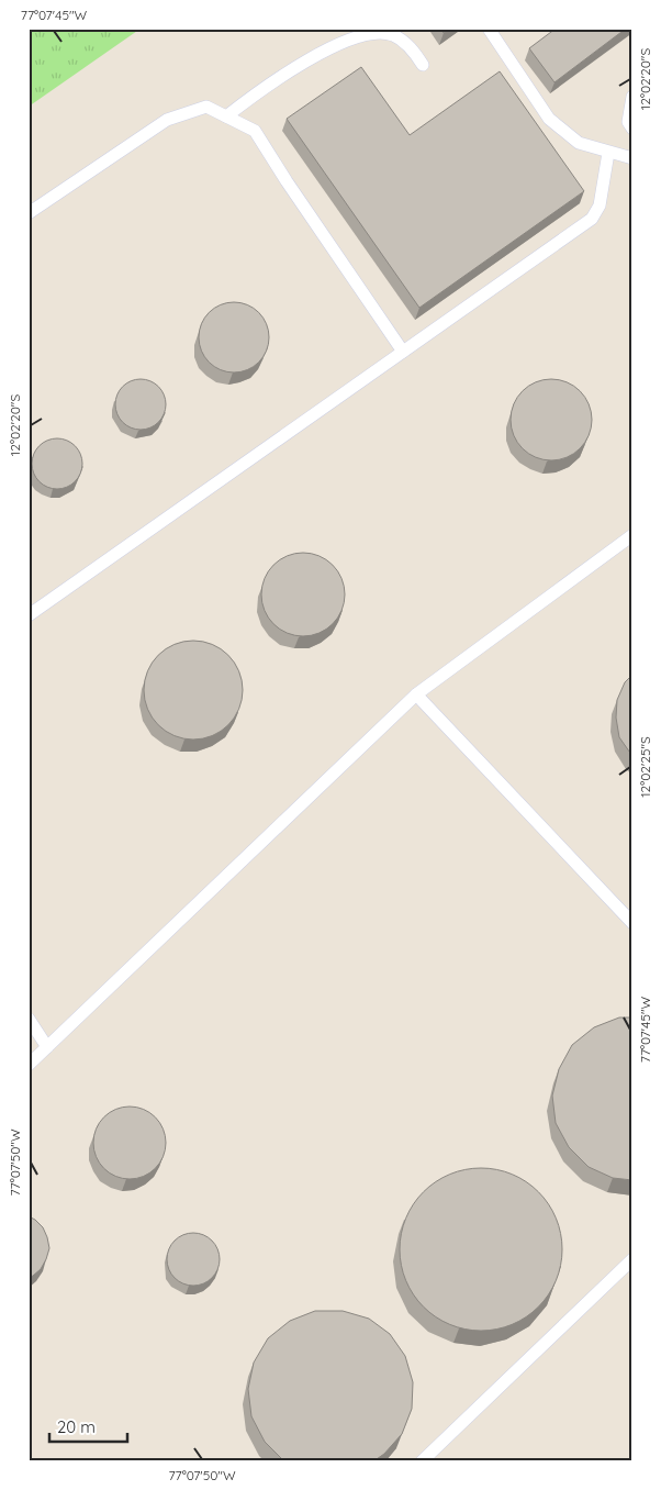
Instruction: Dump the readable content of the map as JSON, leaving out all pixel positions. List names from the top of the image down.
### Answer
{
  "scale_bar": "20 m",
  "coordinates": [
    "77°07'45\"W",
    "12°02'20\"S",
    "12°02'25\"S",
    "77°07'50\"W"
  ]
}
